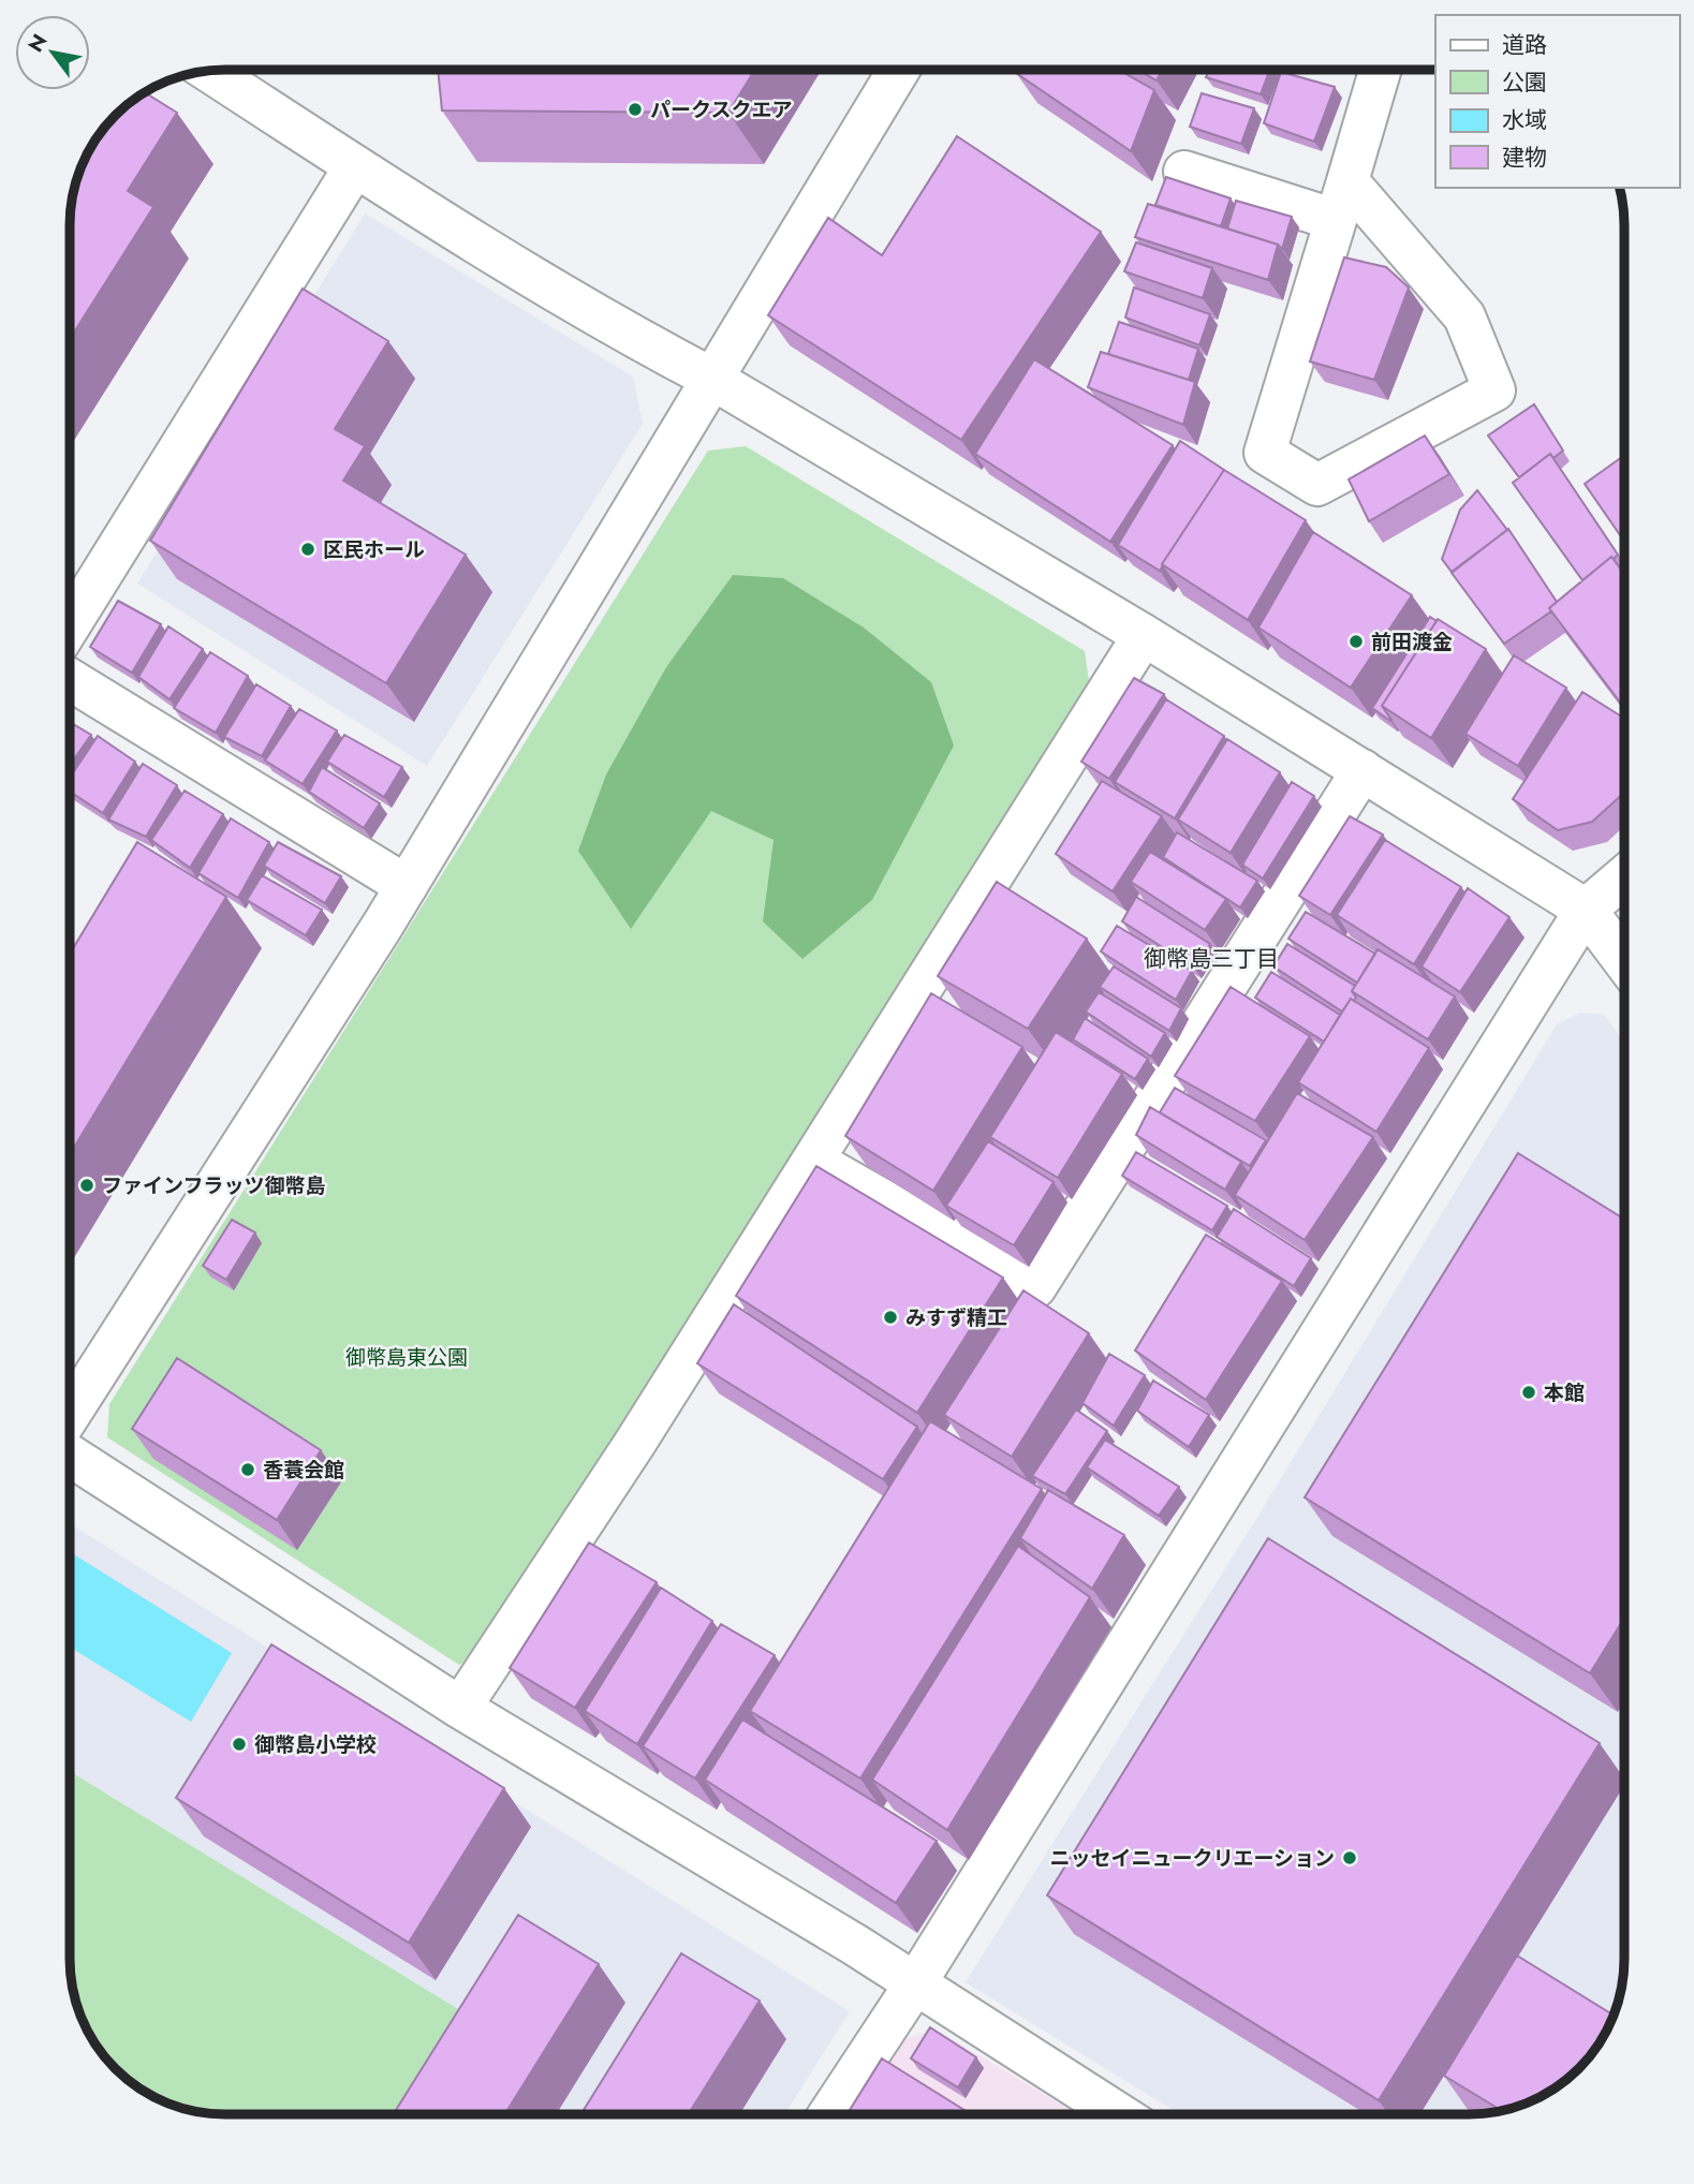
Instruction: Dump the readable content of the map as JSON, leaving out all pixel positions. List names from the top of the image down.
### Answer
{
  "districts": ["御幣島三丁目"],
  "parks": ["御幣島東公園"],
  "places": [
    "パークスクエア",
    "区民ホール",
    "前田渡金",
    "ファインフラッツ御幣島",
    "みすず精工",
    "本館",
    "香蓑会館",
    "御幣島小学校",
    "ニッセイニュークリエーション"
  ],
  "legend": [
    "道路",
    "公園",
    "水域",
    "建物"
  ],
  "north": "top left"
}
